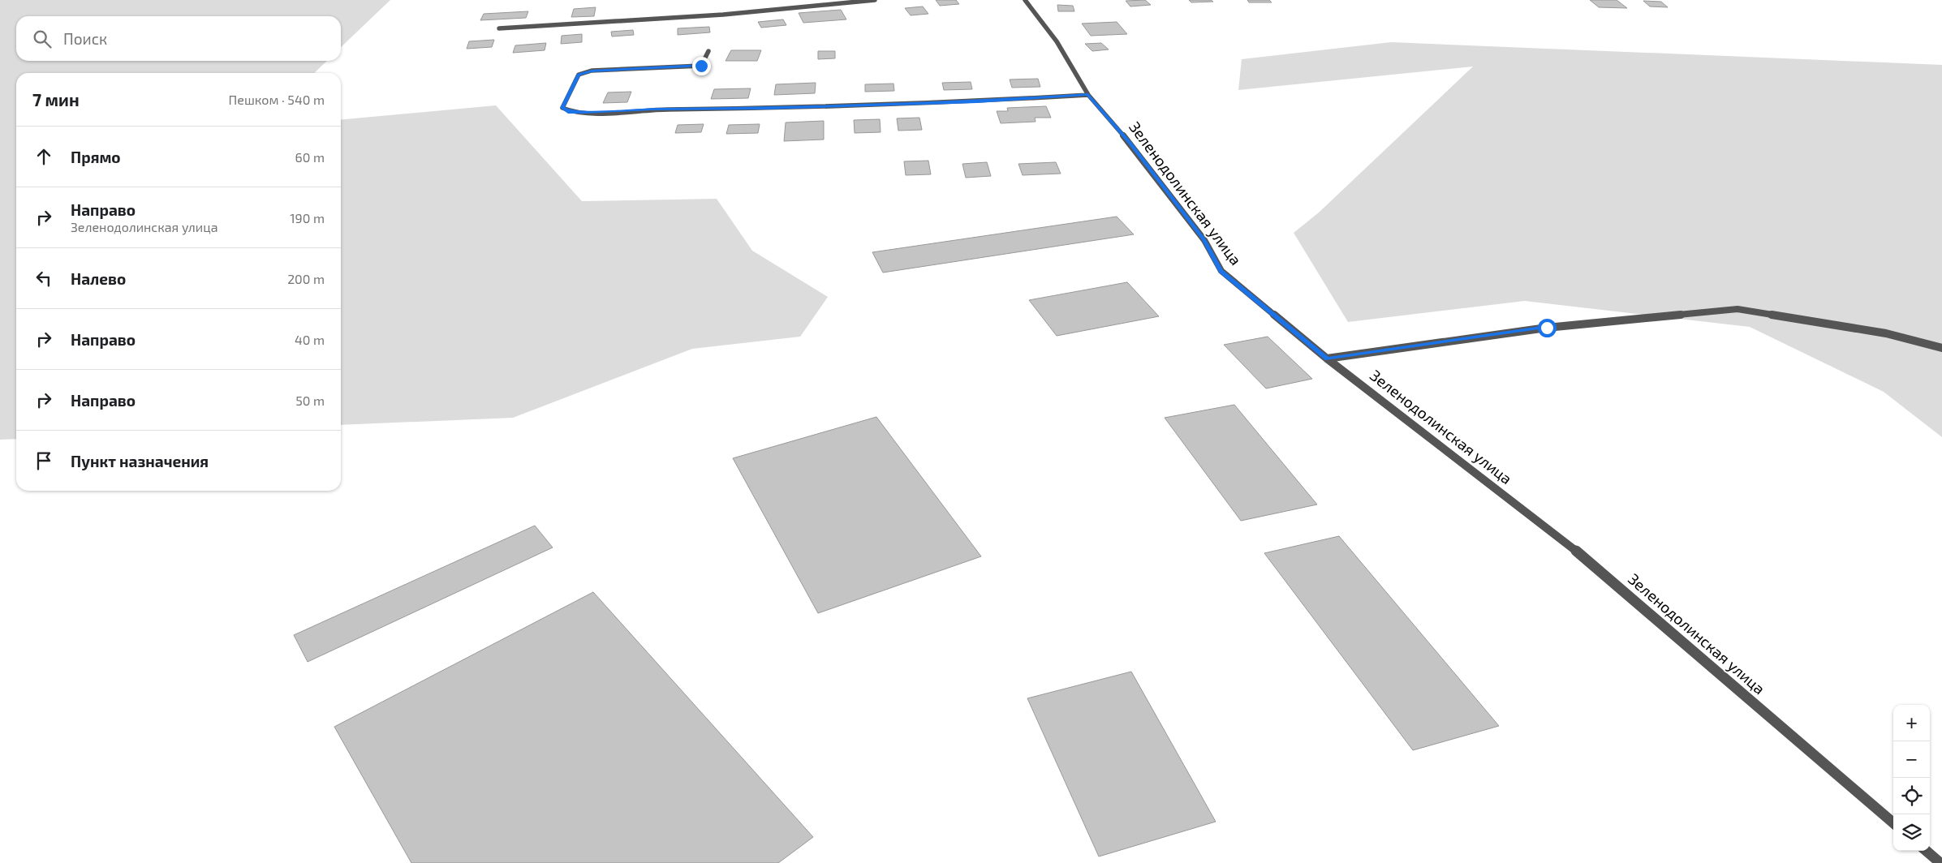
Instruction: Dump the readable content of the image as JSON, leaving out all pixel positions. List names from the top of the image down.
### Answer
{
  "streets": {
    "street": ["Зеленодолинская улица"]
  },
  "page": {
    "search": "Поиск",
    "heading": ["7 мин", "Пешком · 540 m"],
    "list": [
      ["Прямо", "60 m"],
      ["Направо", "Зеленодолинская улица", "190 m"],
      ["Налево", "200 m"],
      ["Направо", "40 m"],
      ["Направо", "50 m"],
      "Пункт назначения"
    ],
    "map_buttons": ["+", "−"]
  }
}
